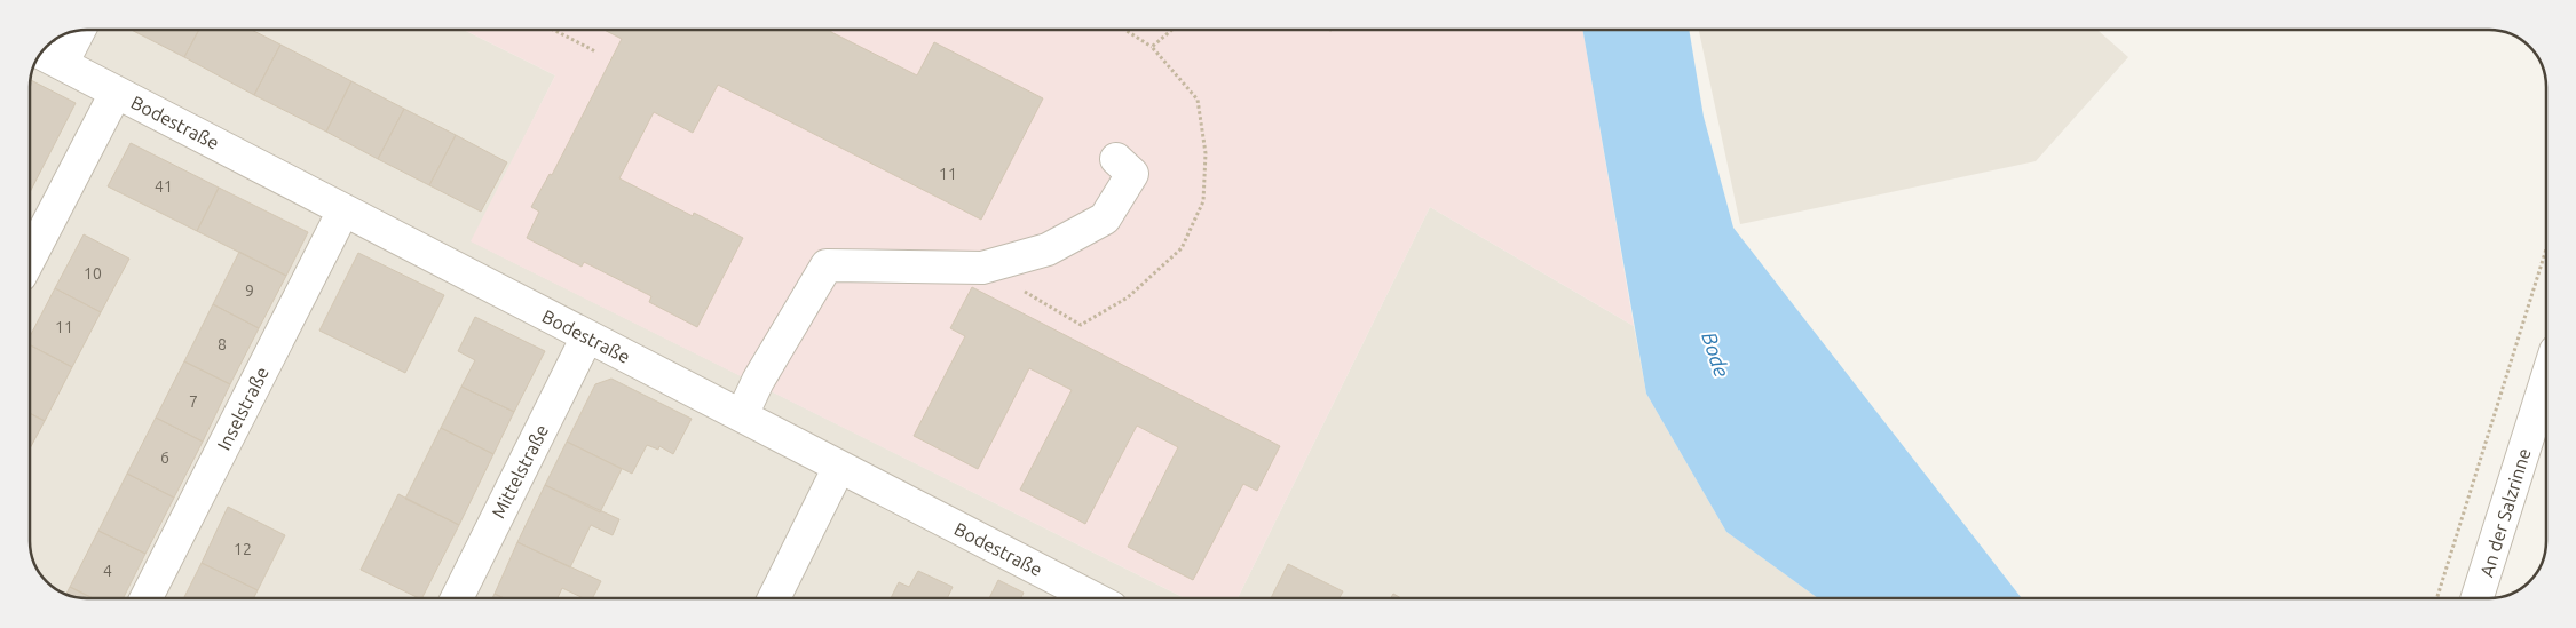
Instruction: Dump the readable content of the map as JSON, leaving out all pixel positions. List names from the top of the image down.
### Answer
{
  "streets": {
    "street": [
      "Bodestraße",
      "Inselstraße",
      "Mittelstraße",
      "An der Salzrinne"
    ]
  },
  "crossings": [
    ["Bodestraße", "Inselstraße"],
    ["Bodestraße", "Mittelstraße"]
  ],
  "water": ["Bode"],
  "house_numbers": [
    "11",
    "41",
    "10",
    "9",
    "11",
    "8",
    "7",
    "6",
    "12",
    "4"
  ]
}
